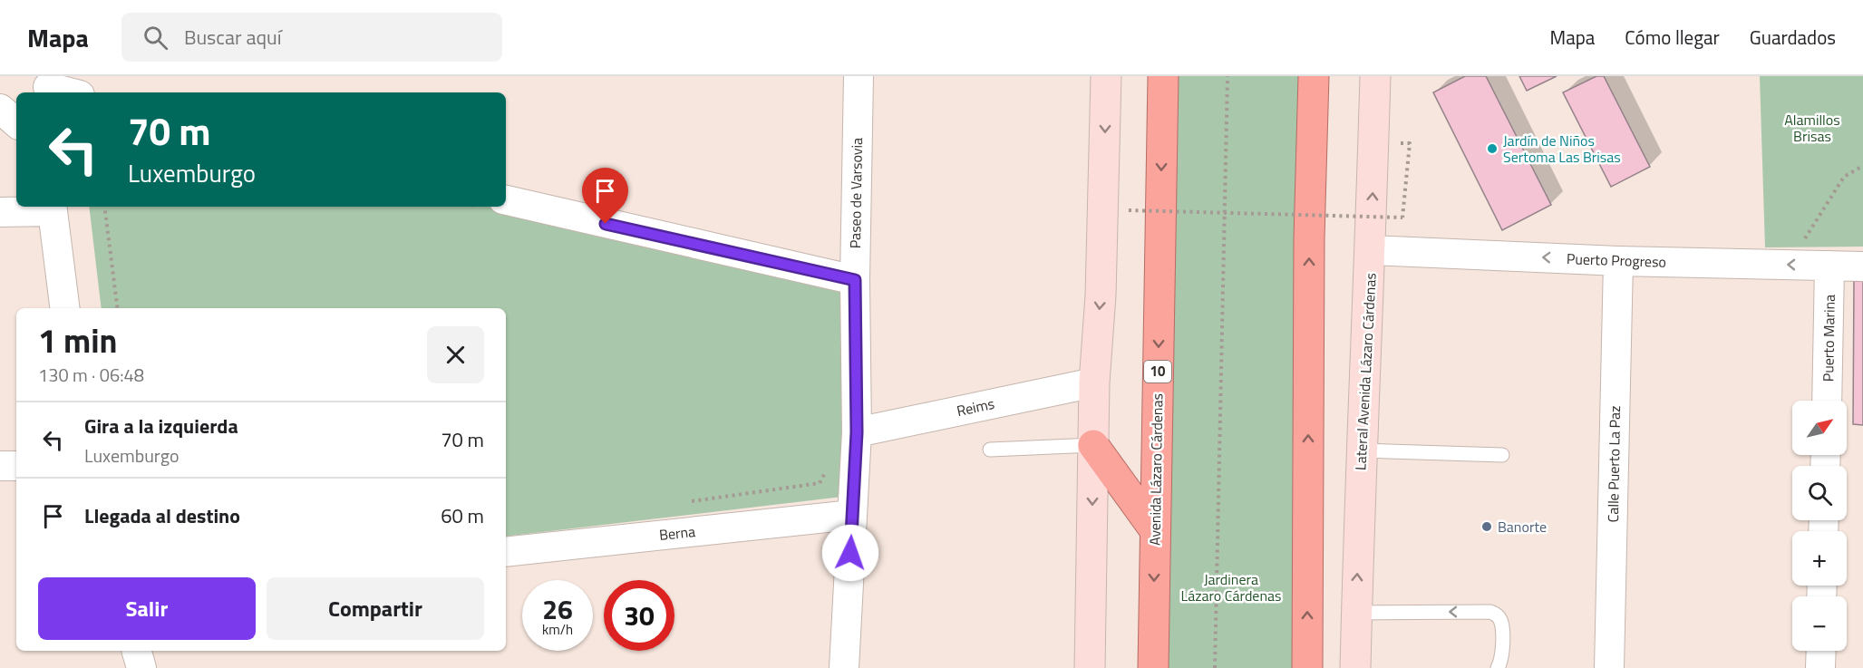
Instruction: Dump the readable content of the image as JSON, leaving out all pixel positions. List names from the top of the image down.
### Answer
{
  "streets": {
    "highway": ["10", "Avenida Lázaro Cárdenas"],
    "main road": ["Lateral Avenida Lázaro Cárdenas"],
    "street": [
      "Paseo de Varsovia",
      "Puerto Progreso",
      "Puerto Marina",
      "Reims",
      "Calle Puerto La Paz",
      "Berna"
    ]
  },
  "crossings": [
    ["Paseo de Varsovia", "Reims"],
    ["Paseo de Varsovia", "Berna"],
    ["Puerto Progreso", "Puerto Marina"],
    ["Puerto Progreso", "Lateral Avenida Lázaro Cárdenas"],
    ["Puerto Progreso", "Calle Puerto La Paz"]
  ],
  "one_way": ["Puerto Progreso"],
  "parks": ["Alamillos Brisas", "Jardinera Lázaro Cárdenas"],
  "places": ["Jardín de Niños Sertoma Las Brisas", "Banorte"],
  "north": "top right",
  "page": {
    "header": "Mapa",
    "search": "Buscar aquí",
    "nav": ["Mapa", "Cómo llegar", "Guardados"],
    "turn": ["70 m", "Luxemburgo"],
    "heading": ["1 min", "130 m · 06:48"],
    "map_buttons": ["+", "−"],
    "list": [
      {
        "name": "Gira a la izquierda",
        "note": "Luxemburgo",
        "value": "70 m"
      },
      {
        "name": "Llegada al destino",
        "value": "60 m"
      }
    ],
    "buttons": ["Salir", "Compartir"],
    "speed": "26 km/h",
    "limit": "30"
  }
}
